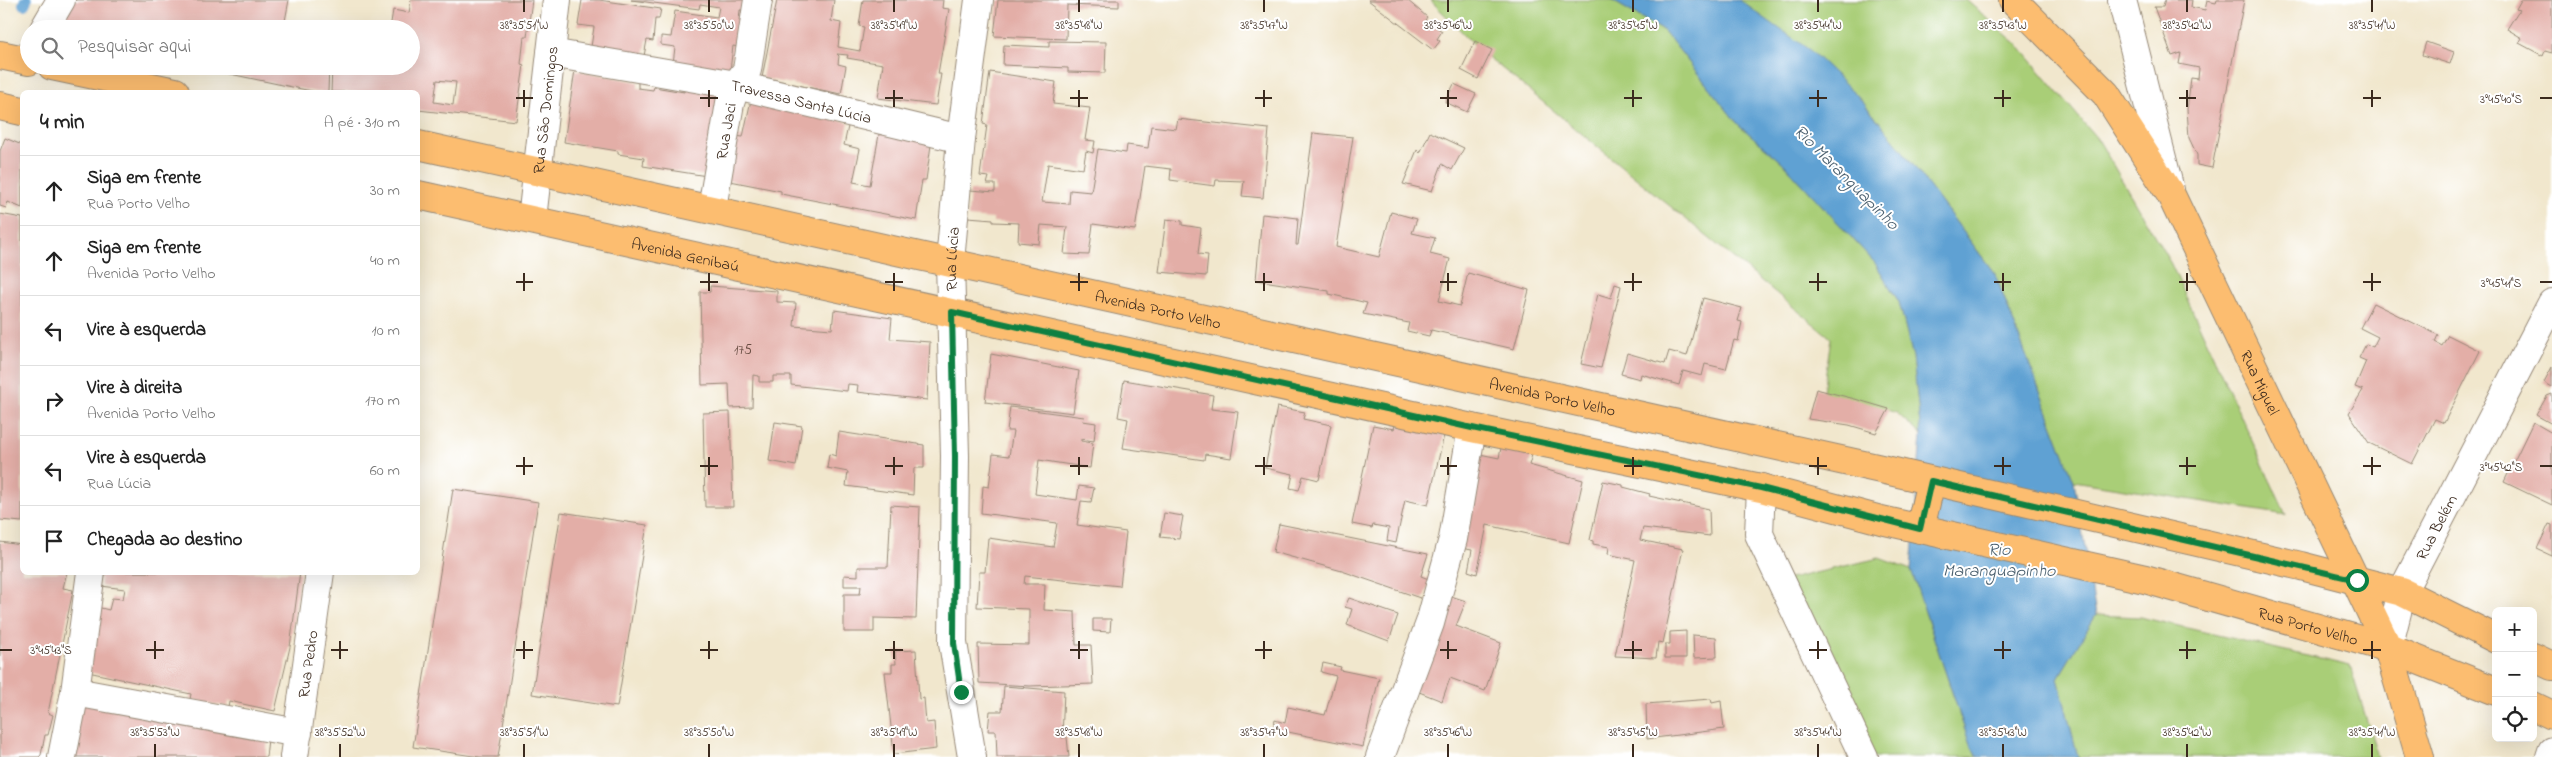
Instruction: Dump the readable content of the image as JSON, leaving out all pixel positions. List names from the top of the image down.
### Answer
{
  "streets": {
    "main road": [
      "Avenida Genibaú",
      "Avenida Porto Velho",
      "Rua Miguel",
      "Rua Porto Velho"
    ],
    "street": [
      "Travessa Santa Lúcia",
      "Rua São Domingos",
      "Rua Jaci",
      "Rua Lúcia",
      "Rua Belém",
      "Rua Pedro"
    ]
  },
  "crossings": [
    ["Travessa Santa Lúcia", "Rua São Domingos"],
    ["Travessa Santa Lúcia", "Rua Jaci"],
    ["Travessa Santa Lúcia", "Rua Lúcia"],
    ["Rua São Domingos", "Avenida Genibaú"],
    ["Avenida Genibaú", "Rua Lúcia"],
    ["Rua Lúcia", "Avenida Porto Velho"],
    ["Avenida Porto Velho", "Rua Miguel"],
    ["Rua Miguel", "Rua Belém"],
    ["Rua Miguel", "Rua Porto Velho"],
    ["Rua Belém", "Rua Porto Velho"]
  ],
  "water": ["Rio Maranguapinho"],
  "house_numbers": ["175"],
  "page": {
    "search": "Pesquisar aqui",
    "heading": ["4 min", "A pé · 310 m"],
    "list": [
      ["Siga em frente", "Rua Porto Velho", "30 m"],
      ["Siga em frente", "Avenida Porto Velho", "40 m"],
      ["Vire à esquerda", "10 m"],
      ["Vire à direita", "Avenida Porto Velho", "170 m"],
      ["Vire à esquerda", "Rua Lúcia", "60 m"],
      "Chegada ao destino"
    ],
    "map_buttons": ["+", "−"]
  },
  "coordinates": [
    "38°35'51\"W",
    "38°35'50\"W",
    "38°35'49\"W",
    "38°35'48\"W",
    "38°35'47\"W",
    "38°35'46\"W",
    "38°35'45\"W",
    "38°35'44\"W",
    "38°35'43\"W",
    "38°35'42\"W",
    "38°35'41\"W",
    "3°45'40\"S",
    "3°45'41\"S",
    "3°45'42\"S",
    "3°45'43\"S",
    "38°35'53\"W",
    "38°35'52\"W"
  ]
}
